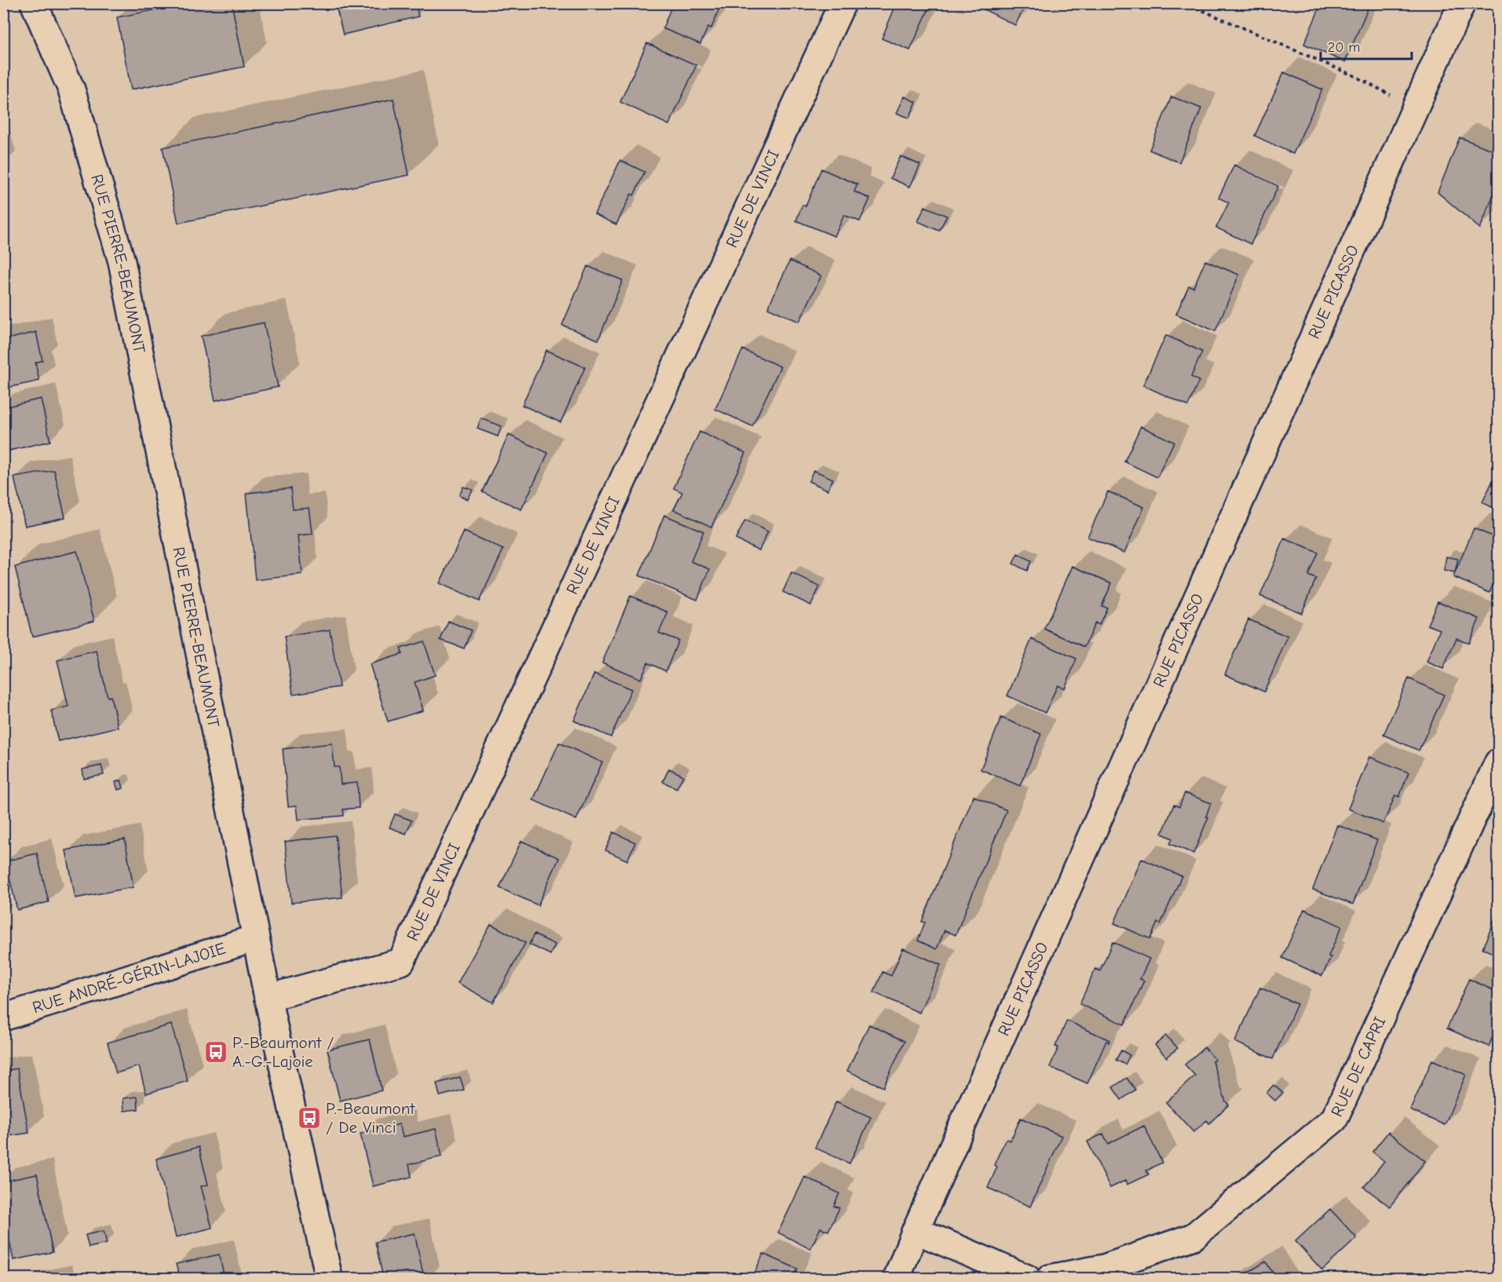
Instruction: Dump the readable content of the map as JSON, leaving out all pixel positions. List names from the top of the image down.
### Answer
{
  "streets": {
    "street": [
      "RUE DE VINCI",
      "RUE PIERRE-BEAUMONT",
      "RUE PICASSO",
      "RUE ANDRÉ-GÉRIN-LAJOIE",
      "RUE DE CAPRI"
    ]
  },
  "crossings": [
    ["RUE DE VINCI", "RUE PIERRE-BEAUMONT"],
    ["RUE PIERRE-BEAUMONT", "RUE ANDRÉ-GÉRIN-LAJOIE"]
  ],
  "places": {
    "bus stop": ["P.-Beaumont / A.-G.-Lajoie", "P.-Beaumont / De Vinci"]
  },
  "scale_bar": "20 m"
}
